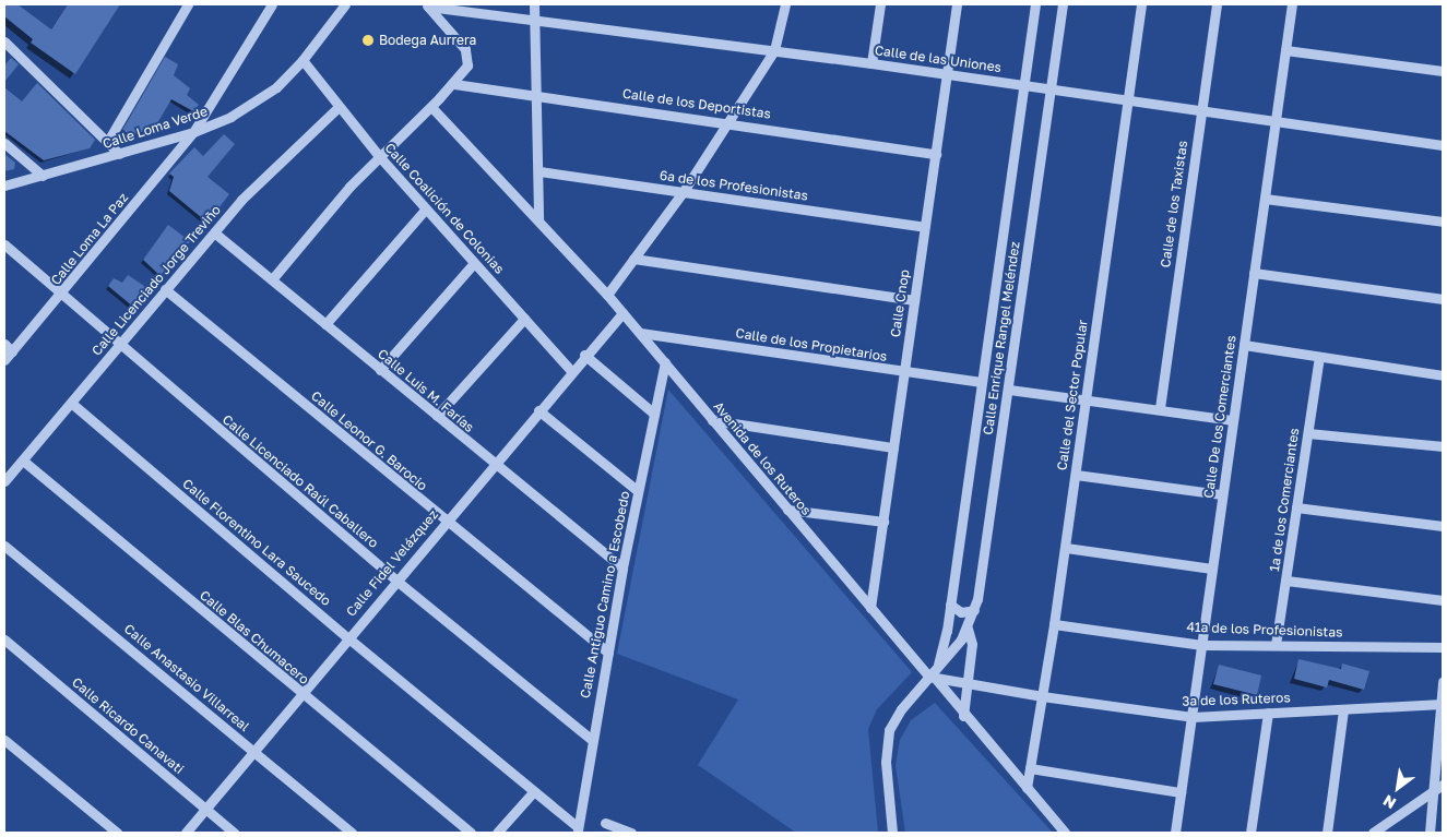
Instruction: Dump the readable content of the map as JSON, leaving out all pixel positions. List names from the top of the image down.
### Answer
{
  "streets": {
    "street": [
      "Calle de las Uniones",
      "Calle de los Deportistas",
      "Calle Loma Verde",
      "6a de los Profesionistas",
      "Calle de los Taxistas",
      "Calle Coalición de Colonias",
      "Calle Loma La Paz",
      "Calle Licenciado Jorge Treviño",
      "Calle Cnop",
      "Calle Enrique Rangel Meléndez",
      "Calle de los Propietarios",
      "Calle Luis M. Farías",
      "Calle del Sector Popular",
      "Calle De los Comerciantes",
      "Calle Leonor G. Barocio",
      "Avenida de los Ruteros",
      "Calle Licenciado Raúl Caballero",
      "1a de los Comerciantes",
      "Calle Florentino Lara Saucedo",
      "Calle Fidel Velázquez",
      "Calle Antiguo Camino a Escobedo",
      "41a de los Profesionistas",
      "Calle Blas Chumacero",
      "Calle Anastasio Villarreal",
      "3a de los Ruteros",
      "Calle Ricardo Canavati"
    ]
  },
  "crossings": [
    ["Calle de las Uniones", "Calle de los Taxistas"],
    ["Calle de las Uniones", "Calle Cnop"],
    ["Calle de las Uniones", "Calle Enrique Rangel Meléndez"],
    ["Calle de las Uniones", "Calle del Sector Popular"],
    ["Calle de las Uniones", "Calle De los Comerciantes"],
    ["Calle de los Deportistas", "Calle Cnop"],
    ["Calle Loma Verde", "Calle Coalición de Colonias"],
    ["Calle Loma Verde", "Calle Loma La Paz"],
    ["6a de los Profesionistas", "Calle Cnop"],
    ["Calle Coalición de Colonias", "Calle Licenciado Jorge Treviño"],
    ["Calle Coalición de Colonias", "Calle Fidel Velázquez"],
    ["Calle Loma La Paz", "Calle Licenciado Raúl Caballero"],
    ["Calle Licenciado Jorge Treviño", "Calle Luis M. Farías"],
    ["Calle Licenciado Jorge Treviño", "Calle Leonor G. Barocio"],
    ["Calle Licenciado Jorge Treviño", "Calle Licenciado Raúl Caballero"],
    ["Calle Licenciado Jorge Treviño", "Calle Florentino Lara Saucedo"],
    ["Calle Licenciado Jorge Treviño", "Calle Blas Chumacero"],
    ["Calle Cnop", "Calle de los Propietarios"],
    ["Calle Cnop", "Avenida de los Ruteros"],
    ["Calle Enrique Rangel Meléndez", "Calle de los Propietarios"],
    ["Calle Enrique Rangel Meléndez", "Avenida de los Ruteros"],
    ["Calle Enrique Rangel Meléndez", "3a de los Ruteros"],
    ["Calle de los Propietarios", "Avenida de los Ruteros"],
    ["Calle Luis M. Farías", "Calle Fidel Velázquez"],
    ["Calle Luis M. Farías", "Calle Antiguo Camino a Escobedo"],
    ["Calle del Sector Popular", "Avenida de los Ruteros"],
    ["Calle del Sector Popular", "41a de los Profesionistas"],
    ["Calle del Sector Popular", "3a de los Ruteros"],
    ["Calle De los Comerciantes", "41a de los Profesionistas"],
    ["Calle De los Comerciantes", "3a de los Ruteros"],
    ["Calle Leonor G. Barocio", "Calle Fidel Velázquez"],
    ["Calle Leonor G. Barocio", "Calle Antiguo Camino a Escobedo"],
    ["Avenida de los Ruteros", "Calle Fidel Velázquez"],
    ["Avenida de los Ruteros", "Calle Antiguo Camino a Escobedo"],
    ["Avenida de los Ruteros", "3a de los Ruteros"],
    ["Calle Licenciado Raúl Caballero", "Calle Fidel Velázquez"],
    ["Calle Licenciado Raúl Caballero", "Calle Antiguo Camino a Escobedo"],
    ["1a de los Comerciantes", "41a de los Profesionistas"],
    ["Calle Florentino Lara Saucedo", "Calle Fidel Velázquez"],
    ["Calle Florentino Lara Saucedo", "Calle Antiguo Camino a Escobedo"],
    ["Calle Fidel Velázquez", "Calle Blas Chumacero"],
    ["Calle Fidel Velázquez", "Calle Anastasio Villarreal"],
    ["Calle Fidel Velázquez", "Calle Ricardo Canavati"]
  ],
  "places": ["Bodega Aurrera"],
  "north": "bottom left"
}
